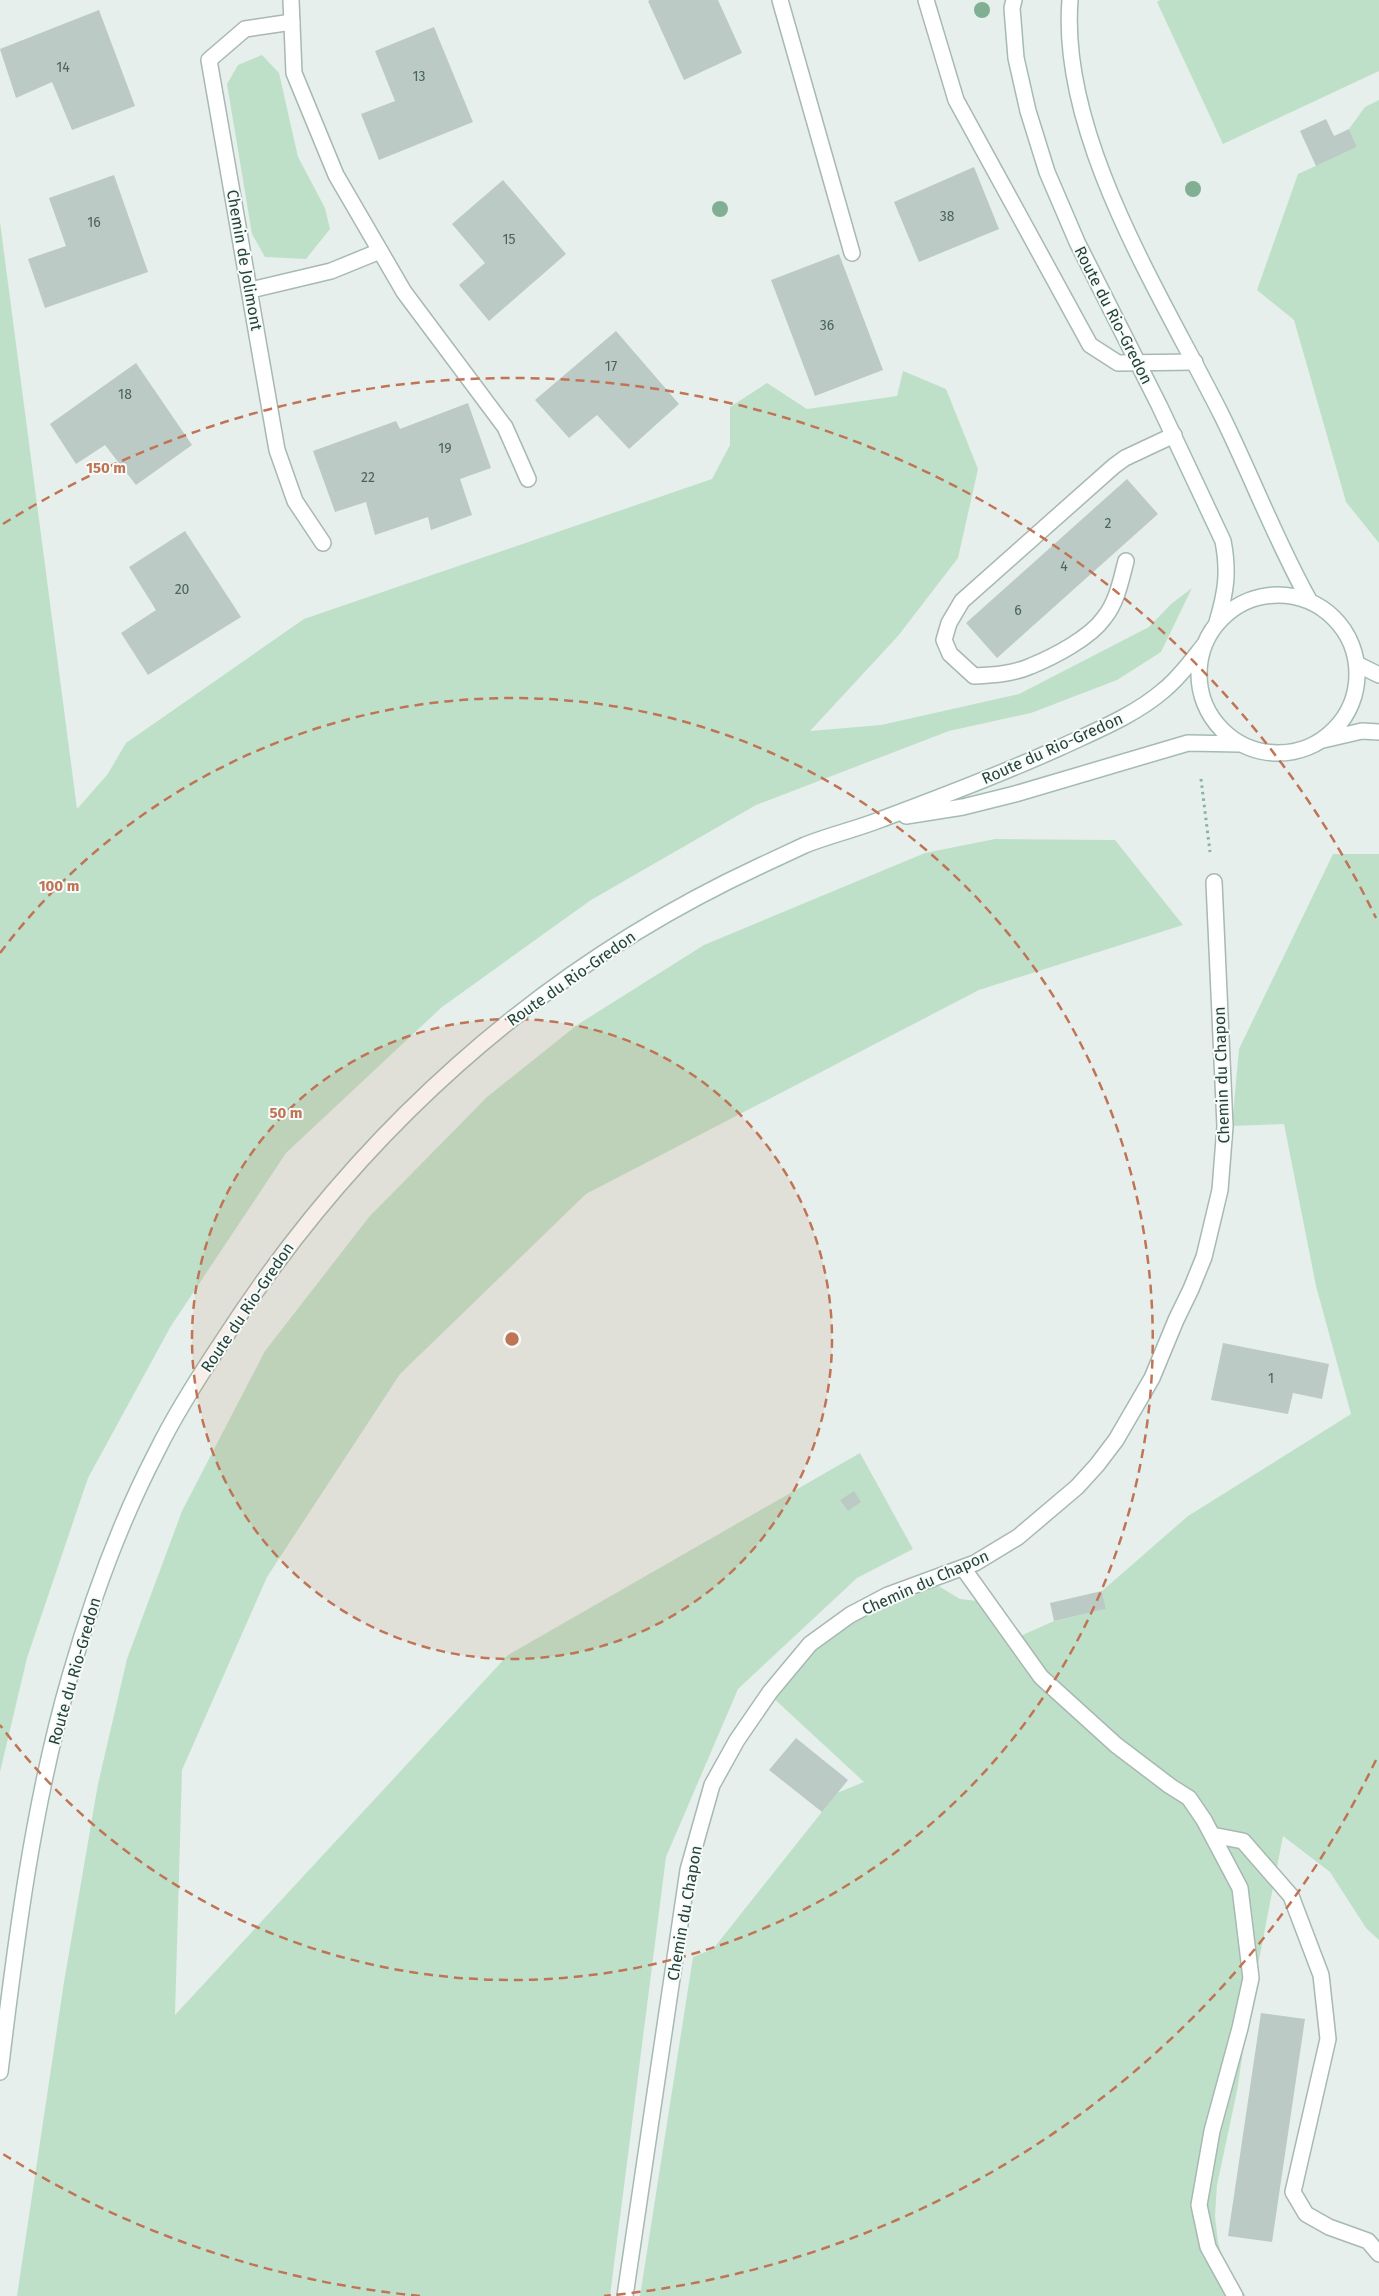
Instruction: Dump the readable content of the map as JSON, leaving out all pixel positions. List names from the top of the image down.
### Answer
{
  "streets": {
    "main road": ["Chemin de Jolimont", "Route du Rio-Gredon", "Chemin du Chapon"]
  },
  "house_numbers": [
    "14",
    "13",
    "38",
    "16",
    "15",
    "36",
    "17",
    "18",
    "19",
    "22",
    "2",
    "4",
    "20",
    "6",
    "1"
  ],
  "rings": ["150 m", "100 m", "50 m"]
}
